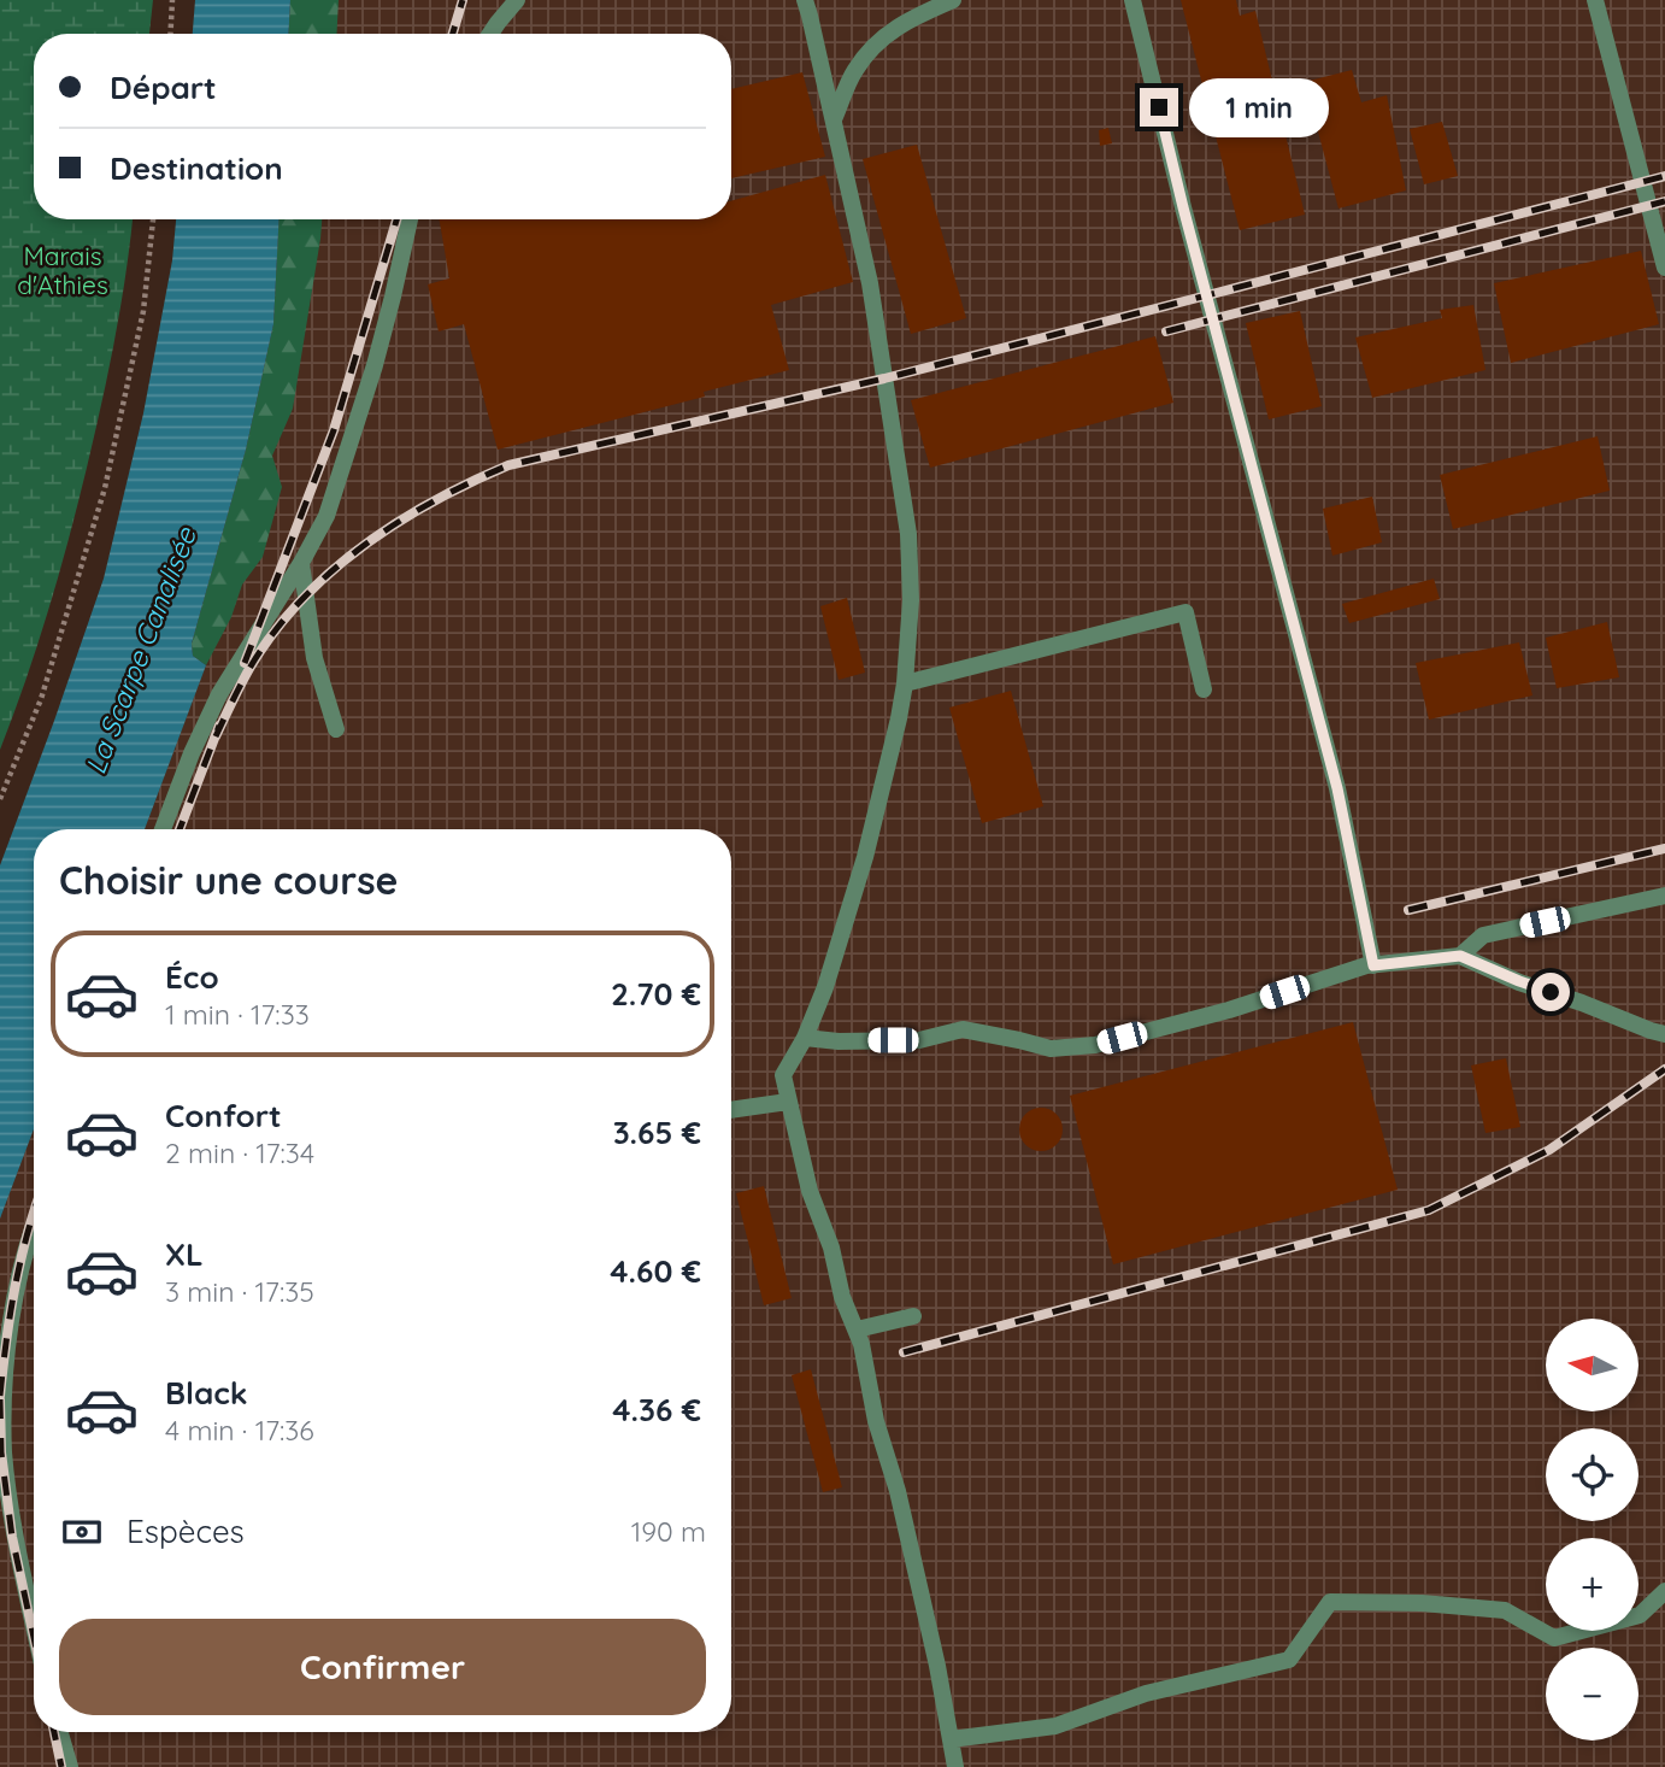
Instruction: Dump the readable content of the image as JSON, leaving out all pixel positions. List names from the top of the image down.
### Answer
{
  "water": ["La Scarpe Canalisée"],
  "parks": ["Marais d'Athies"],
  "north": "left",
  "page": {
    "banner": ["Départ", "Destination"],
    "bubble": "1 min",
    "heading": "Choisir une course",
    "list": [
      {
        "name": "Éco",
        "note": "1 min · 17:33",
        "value": "2.70 €"
      },
      {
        "name": "Confort",
        "note": "2 min · 17:34",
        "value": "3.65 €"
      },
      {
        "name": "XL",
        "note": "3 min · 17:35",
        "value": "4.60 €"
      },
      {
        "name": "Black",
        "note": "4 min · 17:36",
        "value": "4.36 €"
      }
    ],
    "map_buttons": ["+", "−"],
    "pay": ["Espèces", "190 m"],
    "buttons": "Confirmer"
  }
}
